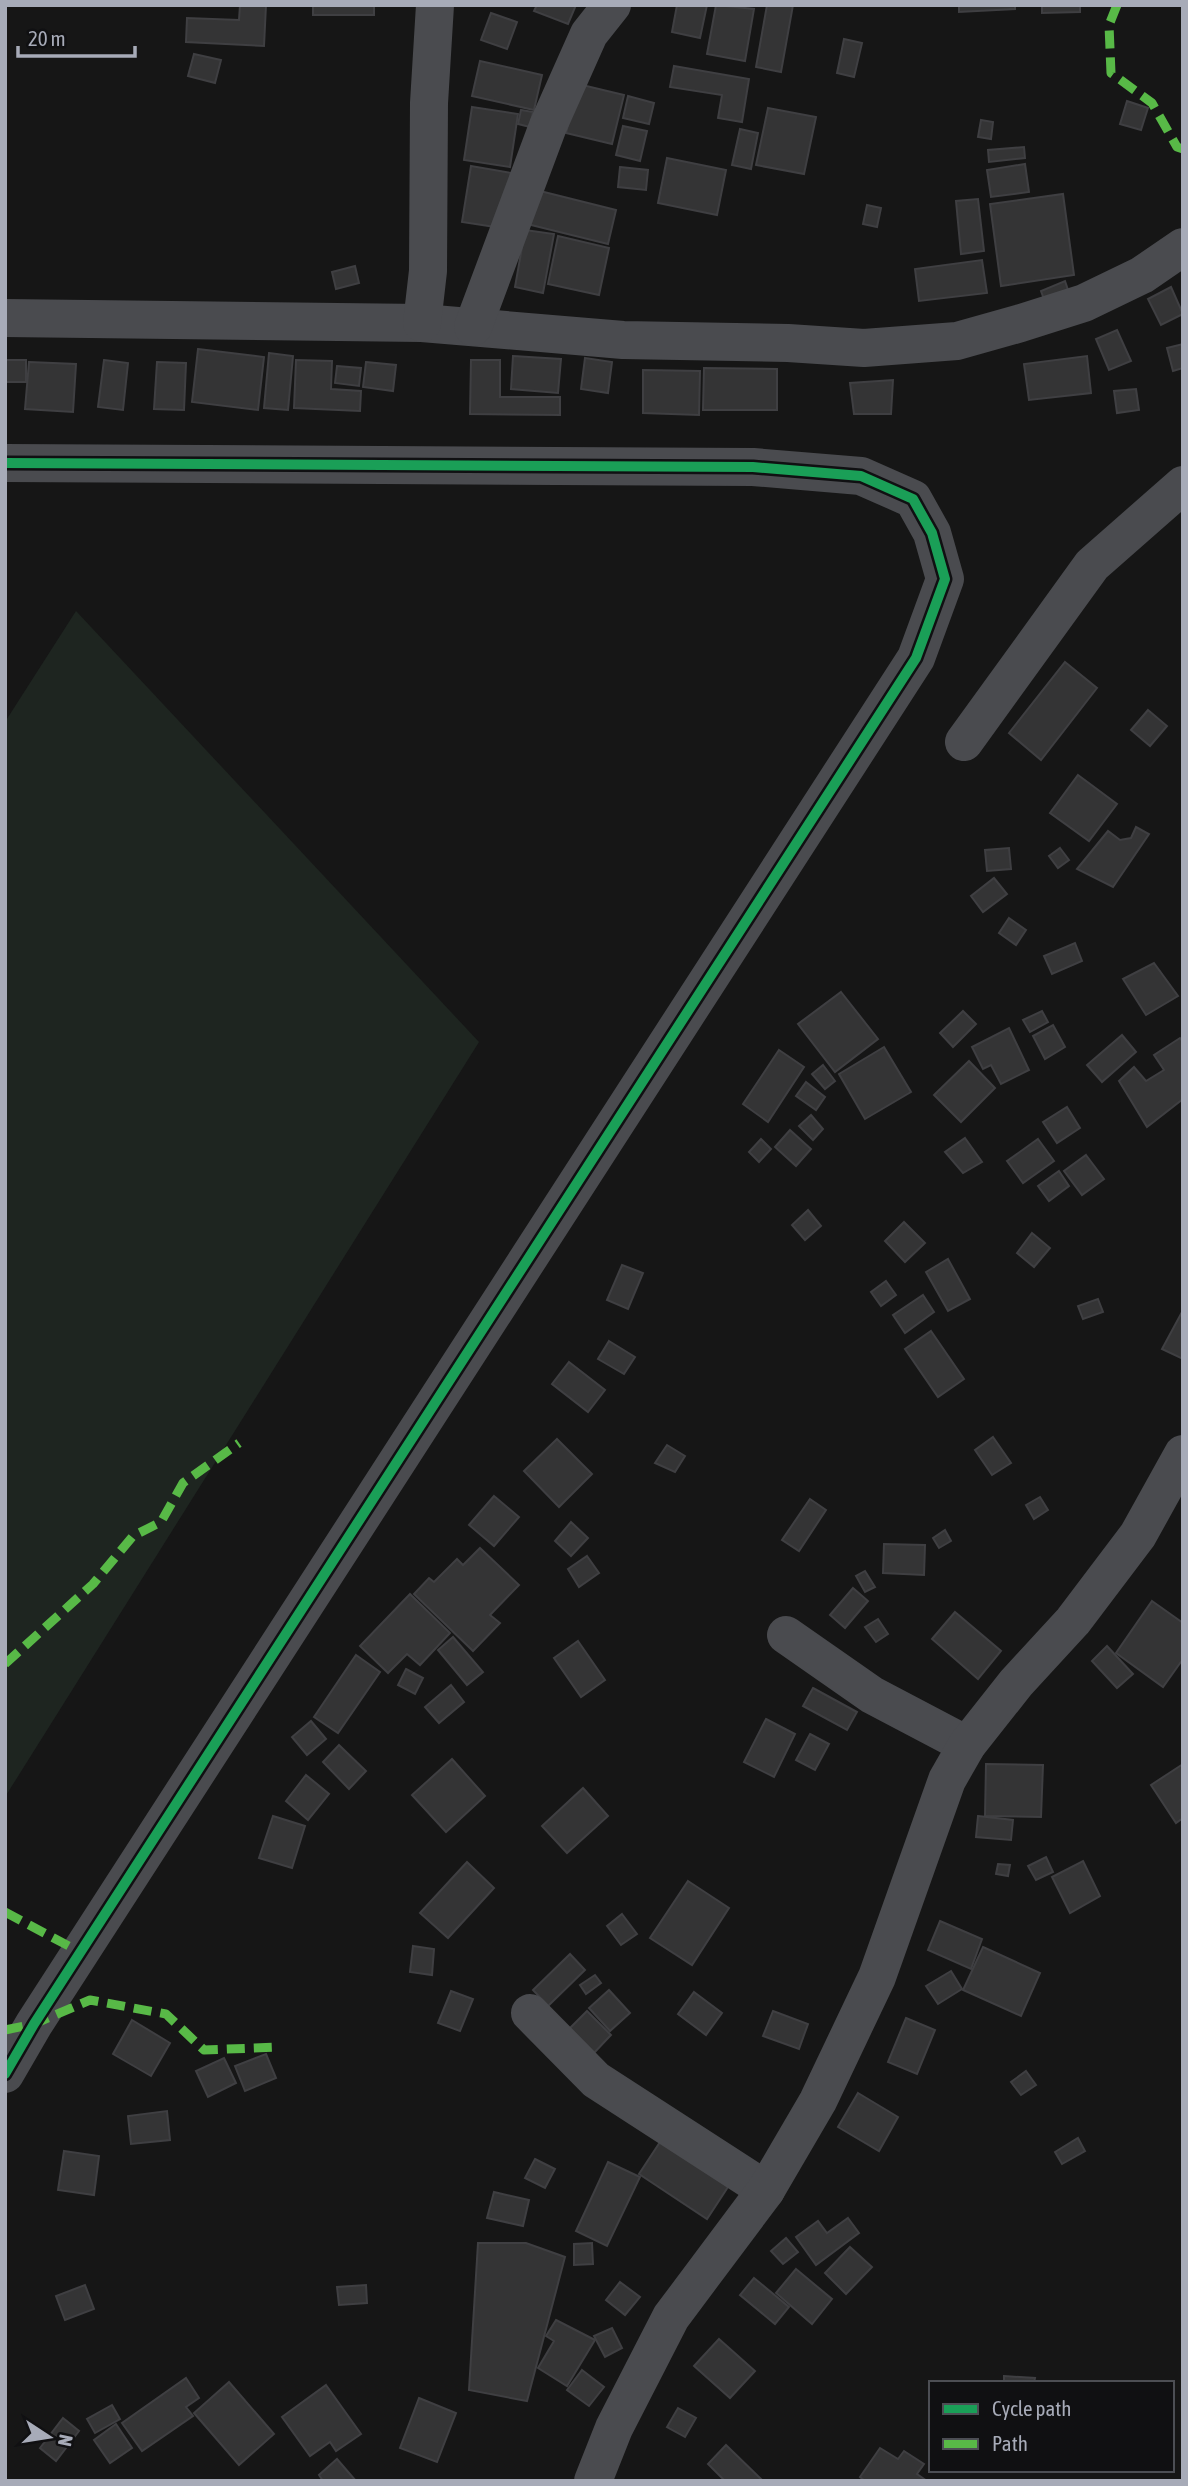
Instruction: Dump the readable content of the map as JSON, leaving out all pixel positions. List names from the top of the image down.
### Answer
{
  "legend": ["Cycle path", "Path"],
  "scale_bar": "20 m",
  "north": "right"
}
